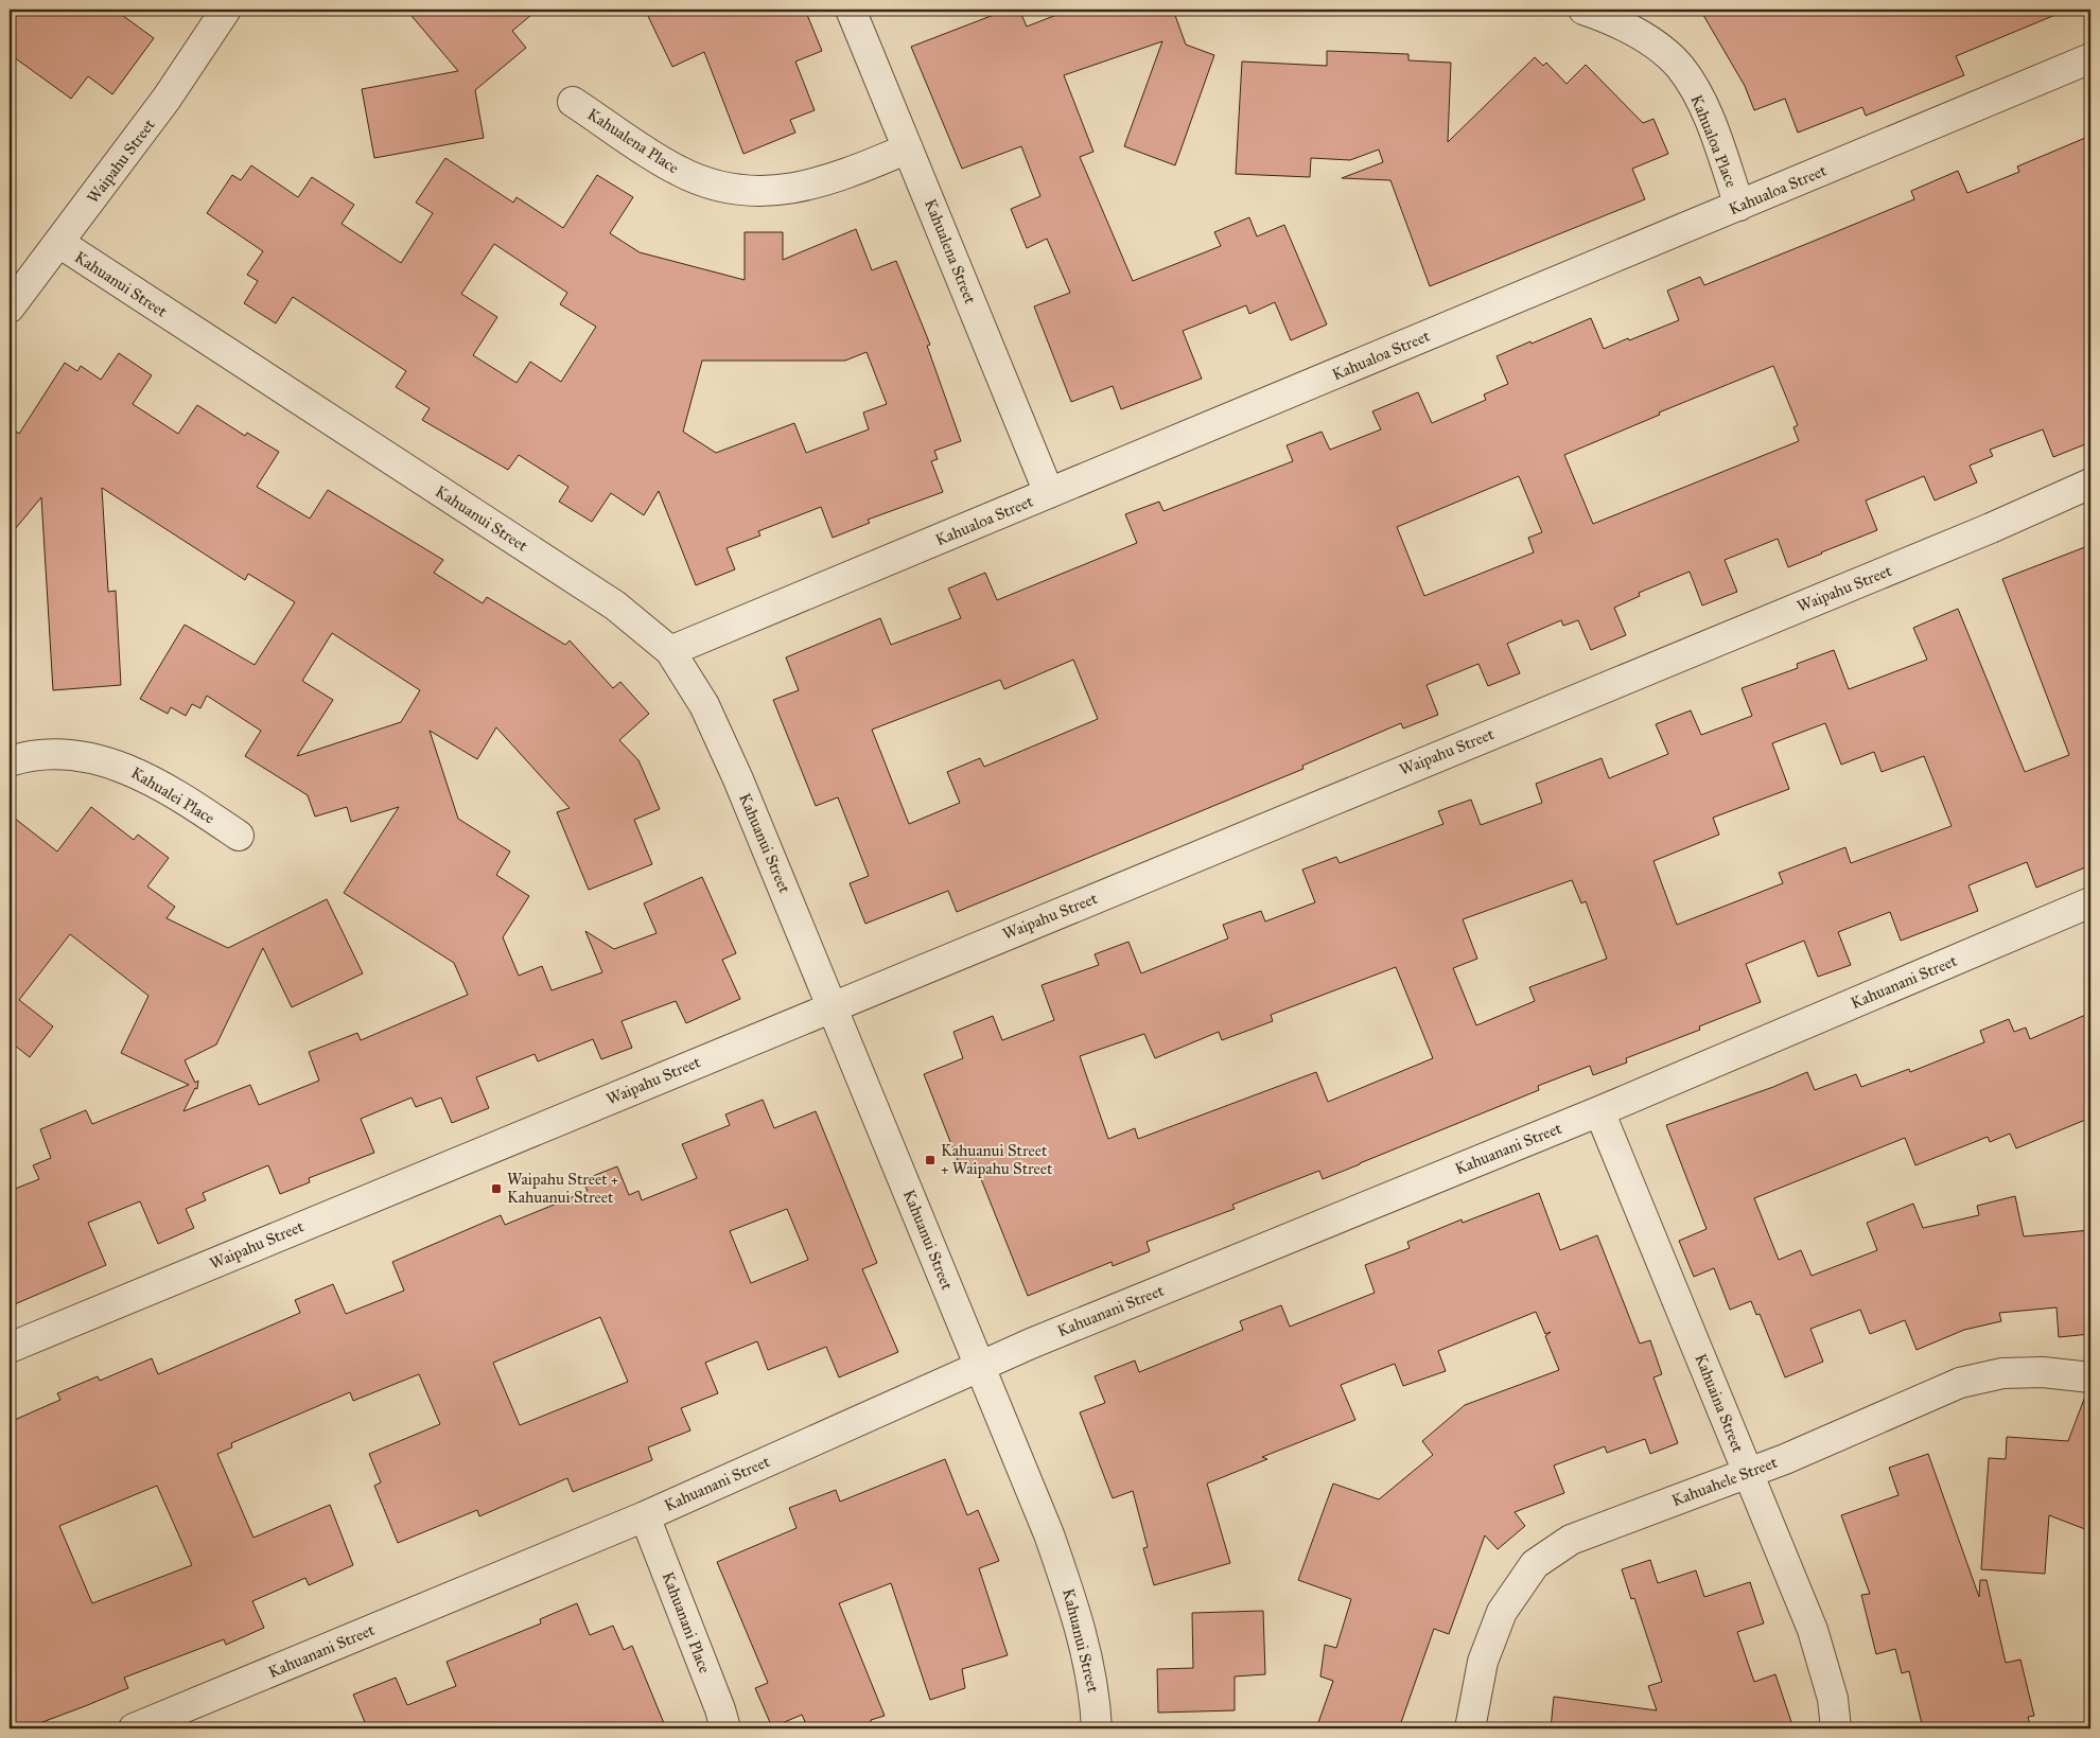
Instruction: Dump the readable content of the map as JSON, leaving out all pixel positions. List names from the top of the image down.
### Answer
{
  "streets": {
    "street": [
      "Kahualena Place",
      "Kahualoa Place",
      "Waipahu Street",
      "Kahualoa Street",
      "Kahualena Street",
      "Kahuanui Street",
      "Kahualei Place",
      "Kahuanani Street",
      "Kahuaina Street",
      "Kahuahele Street",
      "Kahuanani Place"
    ]
  },
  "crossings": [
    ["Kahualena Place", "Kahualena Street"],
    ["Kahualoa Place", "Kahualoa Street"],
    ["Waipahu Street", "Kahuanui Street"],
    ["Kahualoa Street", "Kahualena Street"],
    ["Kahualoa Street", "Kahuanui Street"],
    ["Kahuanui Street", "Kahuanani Street"],
    ["Kahuanani Street", "Kahuaina Street"],
    ["Kahuanani Street", "Kahuanani Place"],
    ["Kahuaina Street", "Kahuahele Street"]
  ],
  "places": {
    "transit": ["Kahuanui Street + Waipahu Street", "Waipahu Street + Kahuanui Street"]
  }
}
